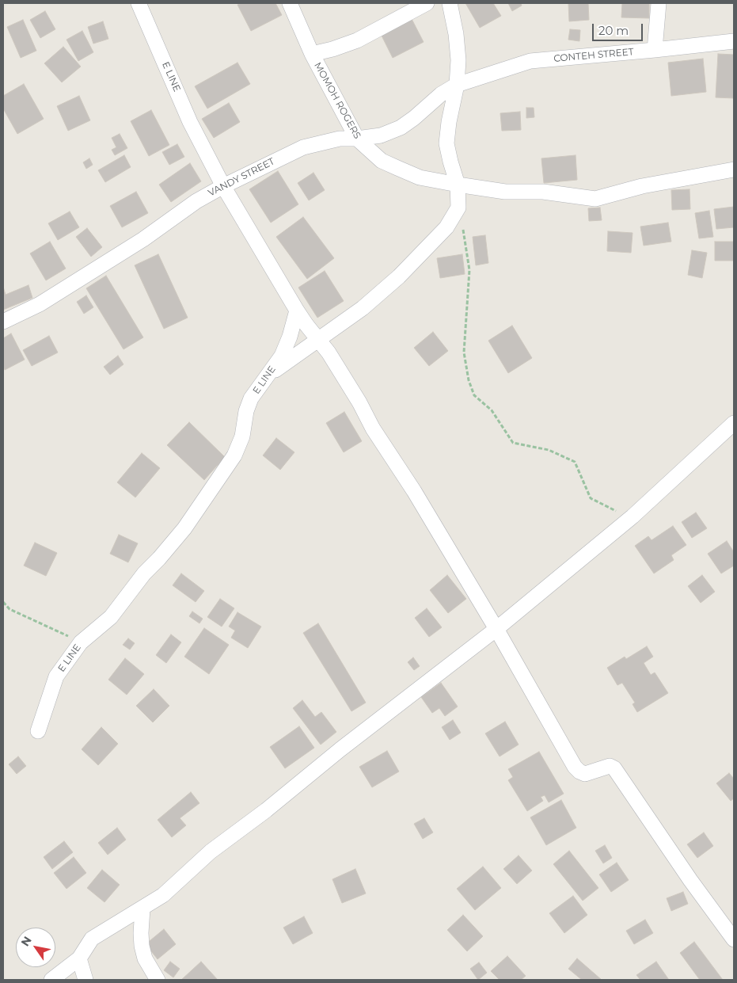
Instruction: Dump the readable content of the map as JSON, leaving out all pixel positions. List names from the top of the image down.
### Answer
{
  "streets": {
    "street": [
      "CONTEH STREET",
      "E LINE",
      "MOMOH ROGERS",
      "VANDY STREET"
    ]
  },
  "crossings": [
    ["CONTEH STREET", "VANDY STREET"],
    ["E LINE", "VANDY STREET"],
    ["MOMOH ROGERS", "VANDY STREET"]
  ],
  "scale_bar": "20 m",
  "north": "top left"
}
